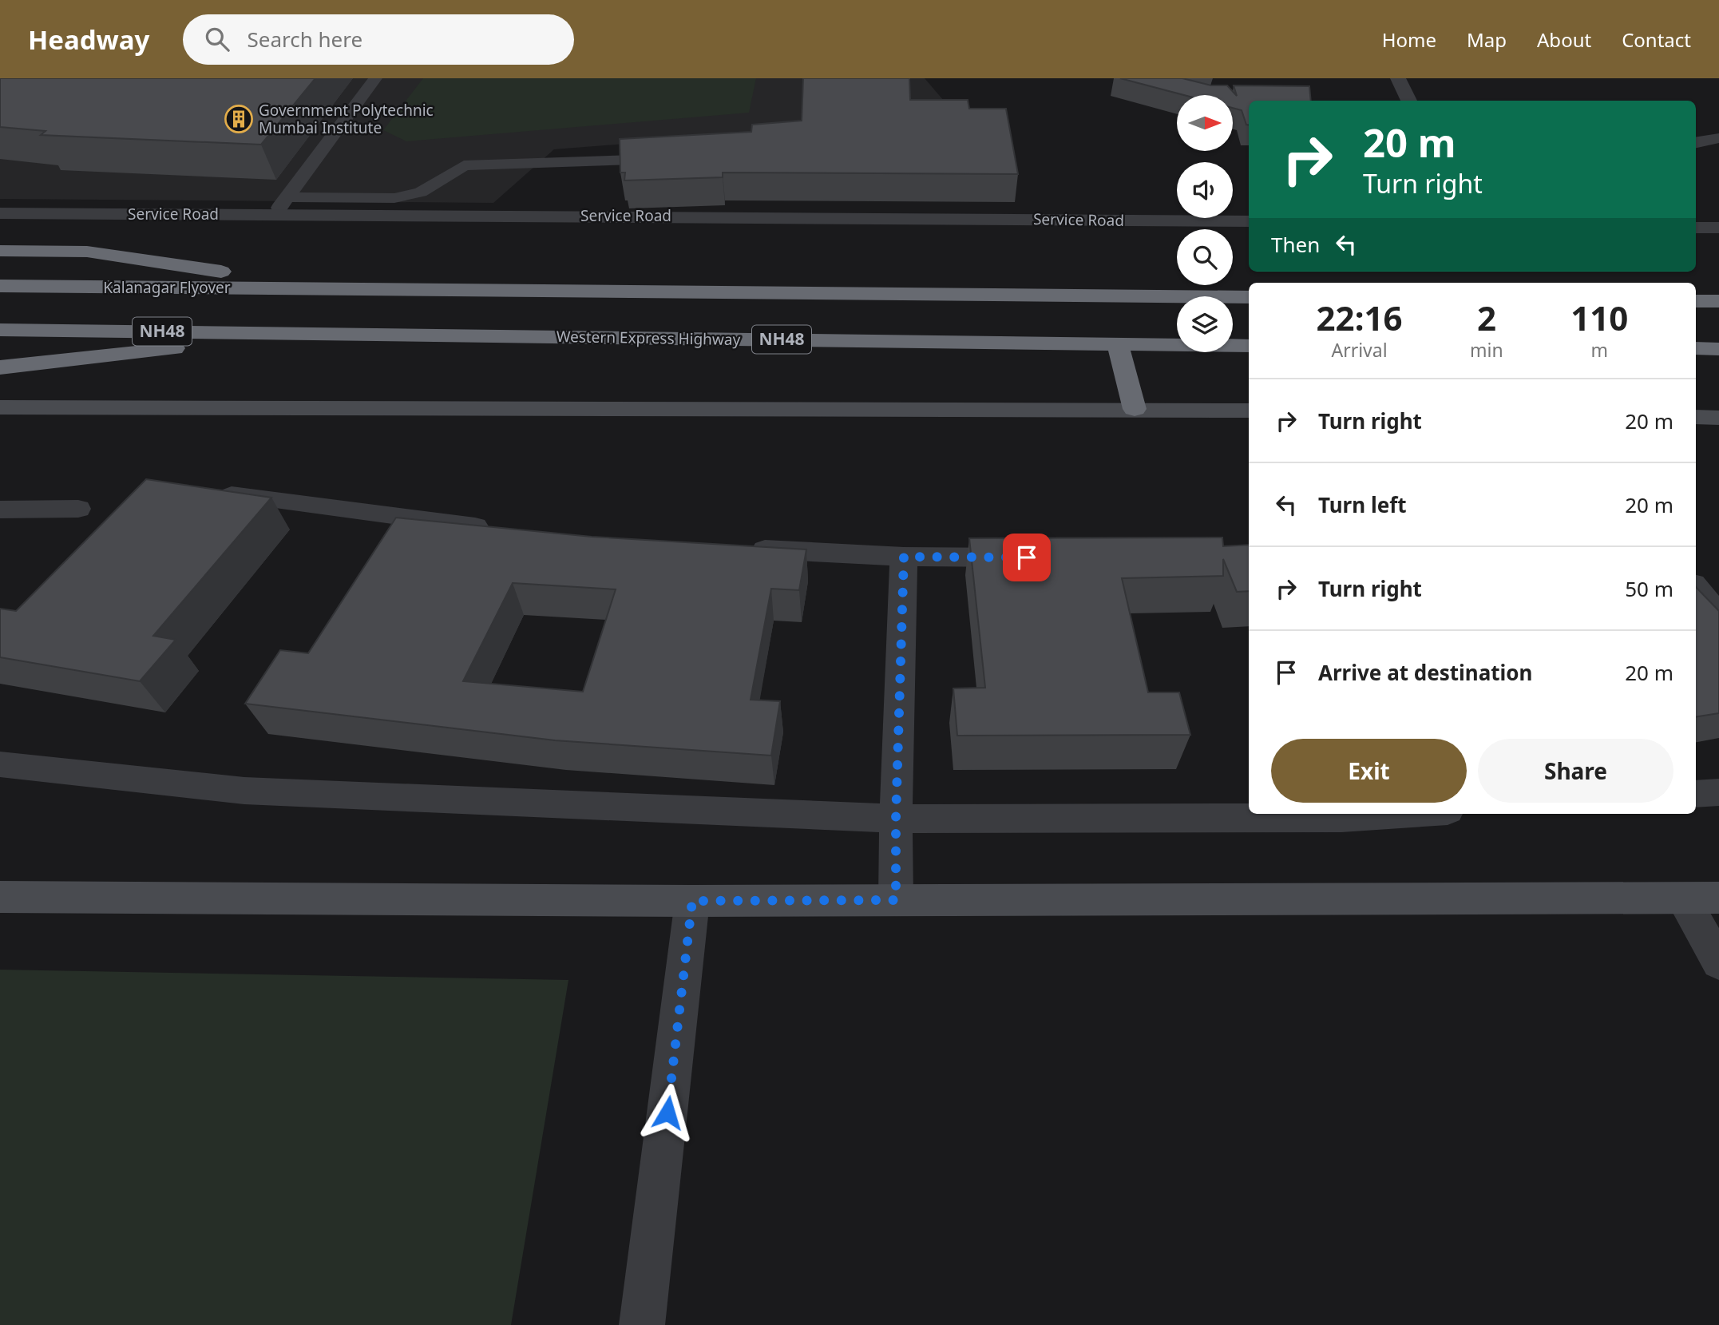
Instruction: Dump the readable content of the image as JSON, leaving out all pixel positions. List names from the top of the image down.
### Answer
{
  "streets": {
    "highway": ["Kalanagar Flyover", "NH48", "Western Express Highway"],
    "street": ["Service Road"]
  },
  "crossings": [
    ["NH48", "Western Express Highway"]
  ],
  "places": {
    "building": ["Government Polytechnic Mumbai Institute"]
  },
  "north": "right",
  "page": {
    "header": "Headway",
    "search": "Search here",
    "nav": [
      "Home",
      "Map",
      "About",
      "Contact"
    ],
    "turn": ["20 m", "Turn right"],
    "then": "Then",
    "eta": [
      "22:16",
      "Arrival",
      "2",
      "min",
      "110",
      "m"
    ],
    "list": [
      {
        "name": "Turn right",
        "value": "20 m"
      },
      {
        "name": "Turn left",
        "value": "20 m"
      },
      {
        "name": "Turn right",
        "value": "50 m"
      },
      {
        "name": "Arrive at destination",
        "value": "20 m"
      }
    ],
    "buttons": ["Exit", "Share"]
  }
}
